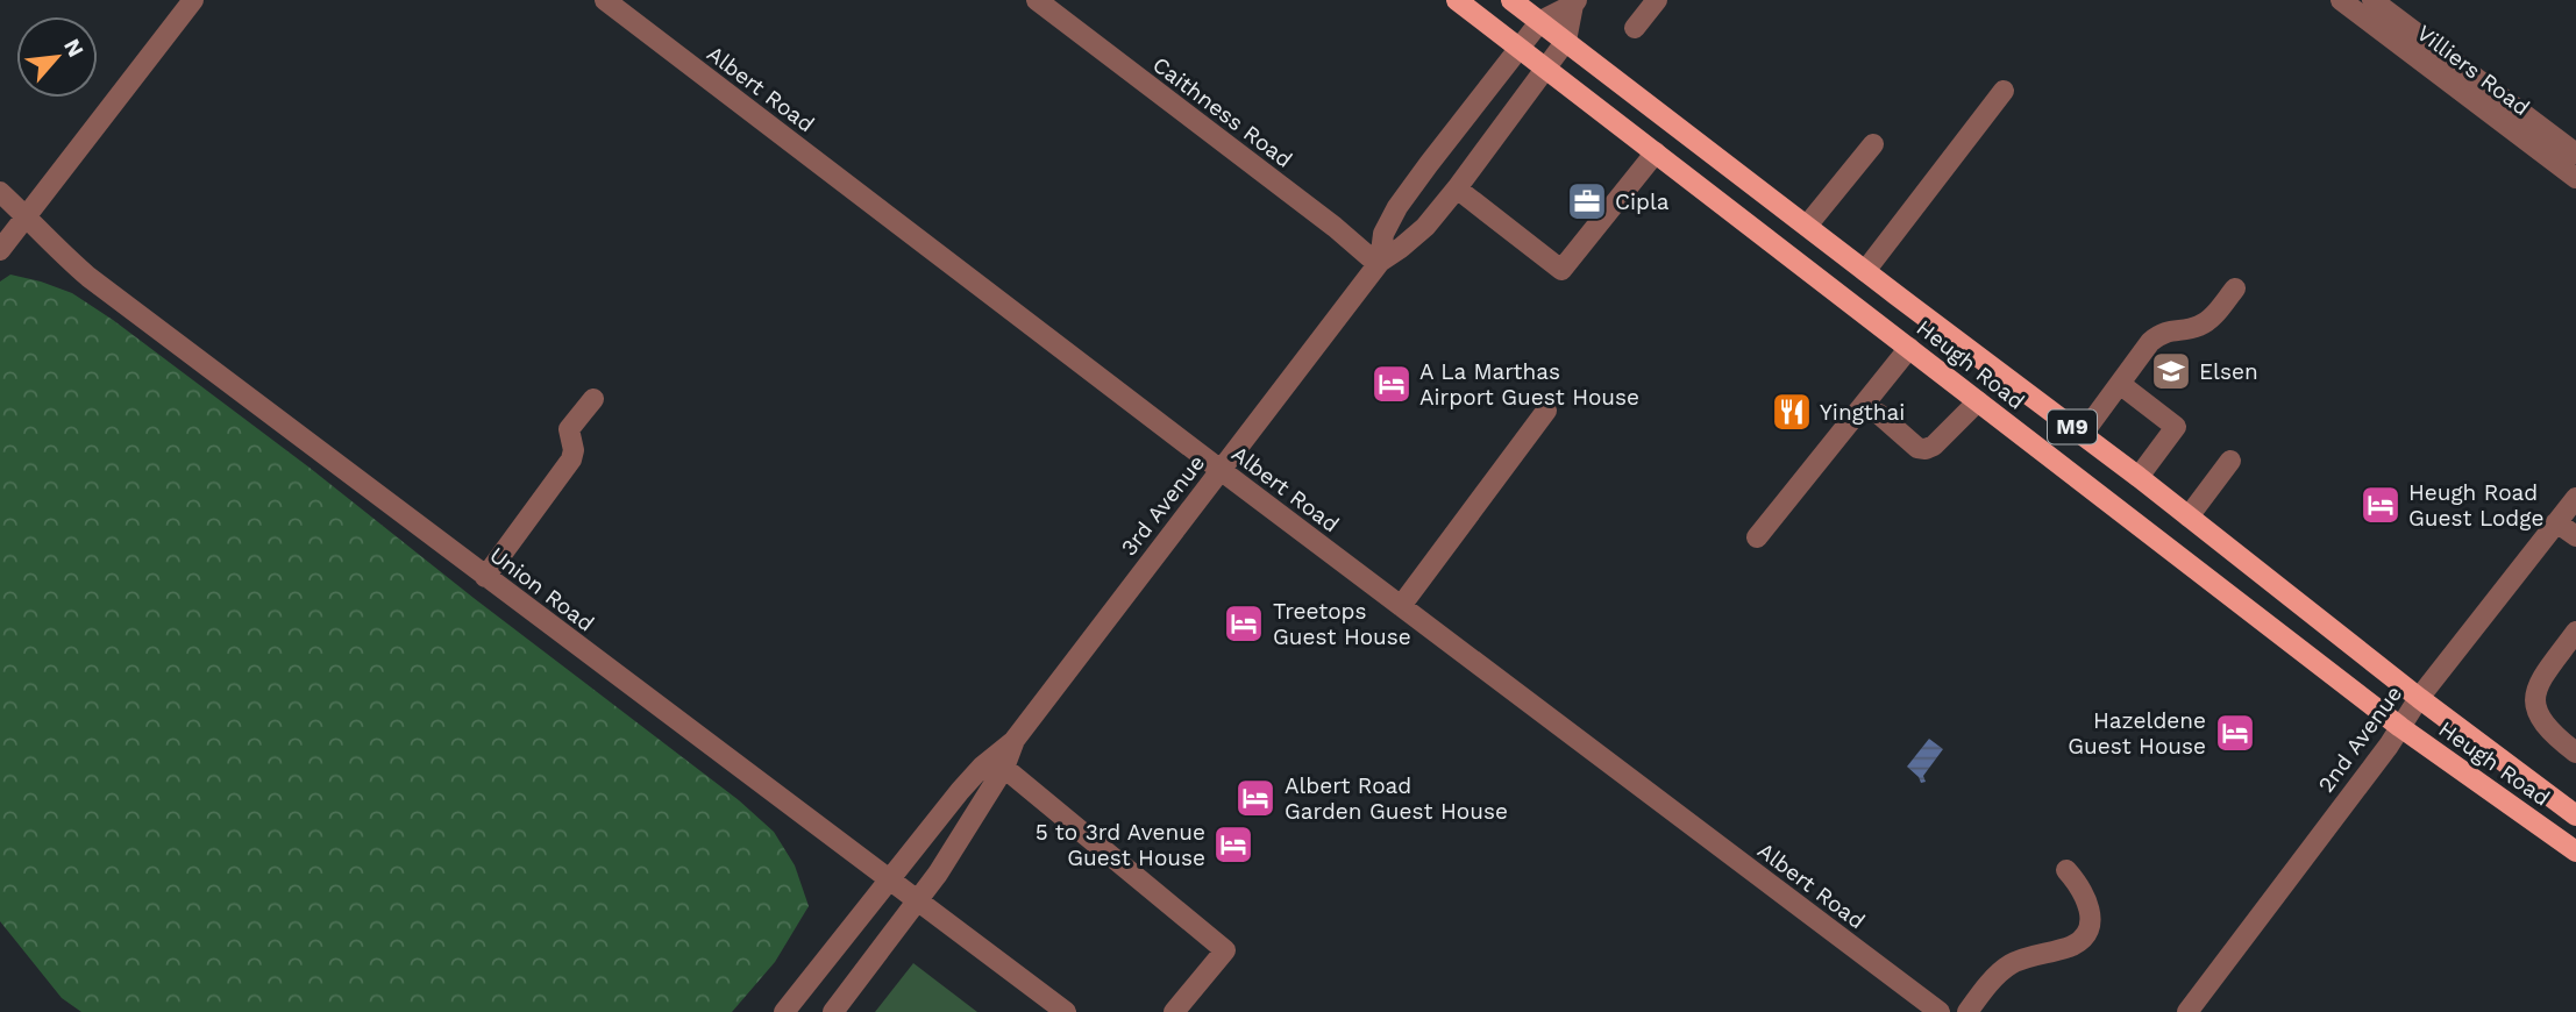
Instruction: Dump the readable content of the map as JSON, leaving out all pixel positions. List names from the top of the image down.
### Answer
{
  "streets": {
    "main road": ["Heugh Road", "M9"],
    "street": [
      "Villiers Road",
      "Albert Road",
      "Caithness Road",
      "3rd Avenue",
      "Union Road",
      "2nd Avenue"
    ]
  },
  "crossings": [
    ["Albert Road", "3rd Avenue"],
    ["Caithness Road", "3rd Avenue"],
    ["Heugh Road", "3rd Avenue"],
    ["Heugh Road", "2nd Avenue"],
    ["3rd Avenue", "Union Road"]
  ],
  "places": {
    "office": ["Cipla"],
    "school or university": ["Elsen"],
    "hotel": [
      "A La Marthas Airport Guest House",
      "Heugh Road Guest Lodge",
      "Treetops Guest House",
      "Hazeldene Guest House",
      "Albert Road Garden Guest House",
      "5 to 3rd Avenue Guest House"
    ],
    "restaurant": ["Yingthai"]
  },
  "north": "top right"
}
